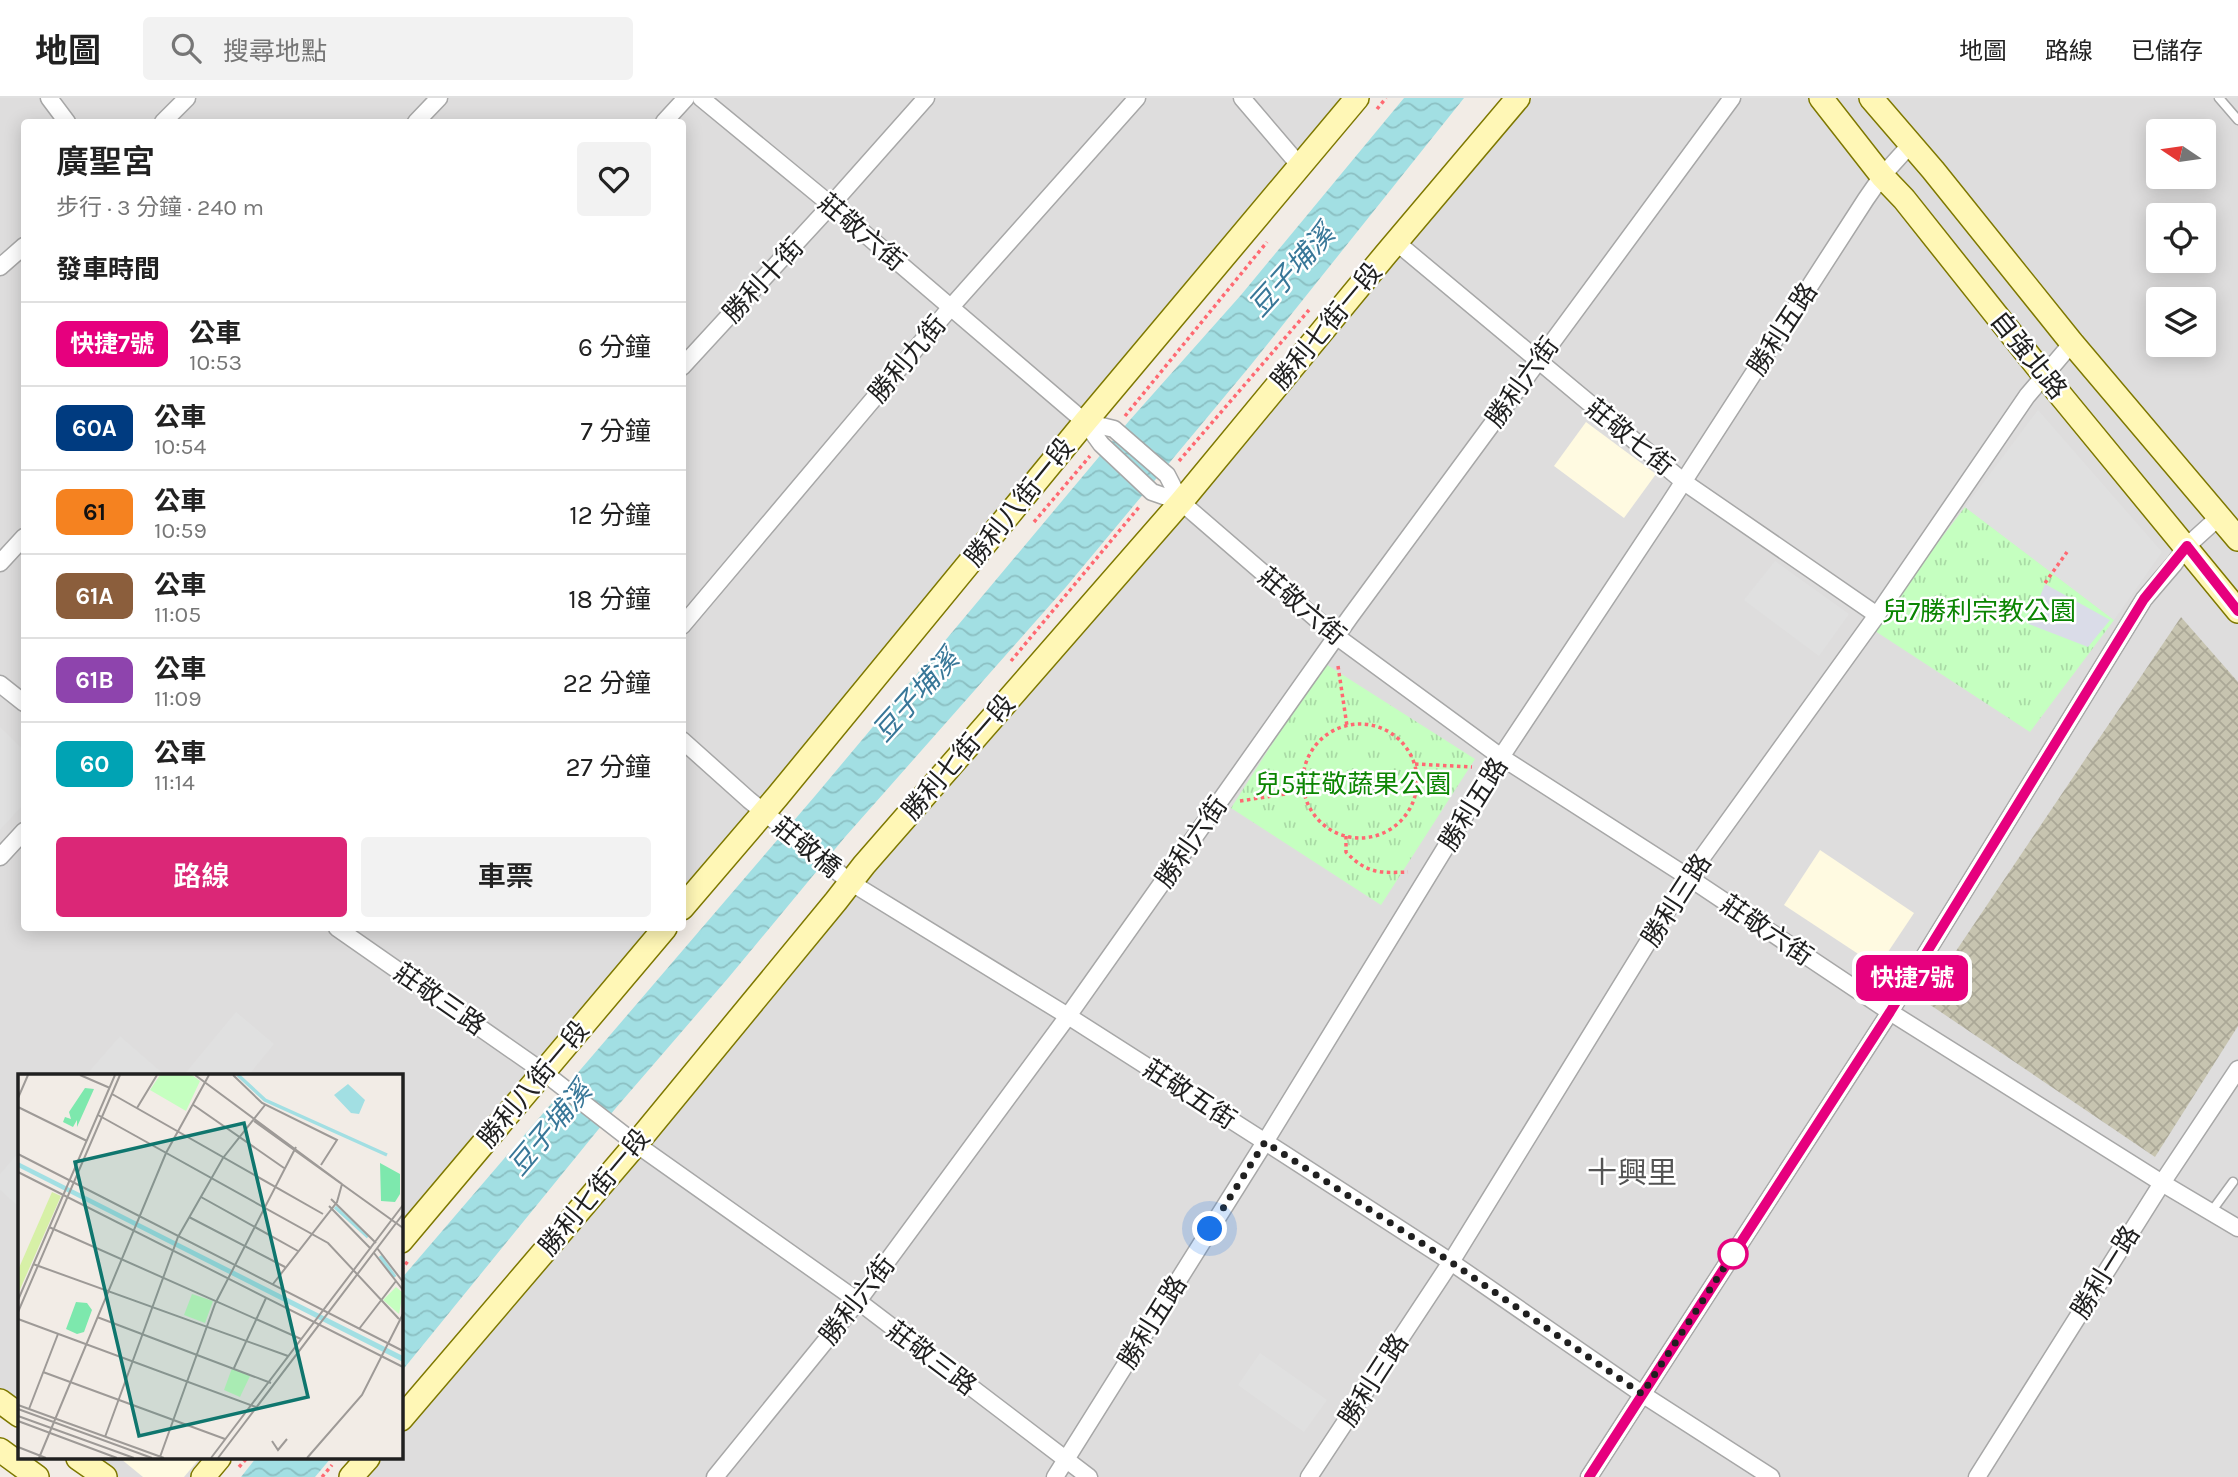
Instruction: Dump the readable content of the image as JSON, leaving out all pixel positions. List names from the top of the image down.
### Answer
{
  "streets": {
    "street": [
      "莊敬六街",
      "勝利十街",
      "勝利七街一段",
      "勝利五路",
      "自強北路",
      "勝利九街",
      "勝利六街",
      "莊敬七街",
      "勝利八街一段",
      "莊敬橋",
      "勝利三路",
      "莊敬三路",
      "莊敬五街",
      "勝利一路"
    ]
  },
  "crossings": [
    ["莊敬六街", "勝利十街"],
    ["莊敬六街", "勝利七街一段"],
    ["莊敬六街", "勝利五路"],
    ["莊敬六街", "勝利九街"],
    ["莊敬六街", "勝利六街"],
    ["莊敬六街", "勝利八街一段"],
    ["莊敬六街", "勝利三路"],
    ["莊敬六街", "勝利一路"],
    ["勝利七街一段", "莊敬七街"],
    ["勝利七街一段", "莊敬橋"],
    ["勝利七街一段", "莊敬三路"],
    ["勝利七街一段", "莊敬五街"],
    ["勝利五路", "自強北路"],
    ["勝利五路", "莊敬七街"],
    ["勝利五路", "莊敬三路"],
    ["勝利五路", "莊敬五街"],
    ["自強北路", "勝利三路"],
    ["勝利六街", "莊敬七街"],
    ["勝利六街", "莊敬三路"],
    ["勝利六街", "莊敬五街"],
    ["莊敬七街", "勝利三路"],
    ["勝利八街一段", "莊敬橋"],
    ["勝利八街一段", "莊敬三路"],
    ["莊敬橋", "莊敬五街"],
    ["勝利三路", "莊敬五街"]
  ],
  "districts": ["十興里"],
  "water": ["豆子埔溪"],
  "parks": ["兒7勝利宗教公園", "兒5莊敬蔬果公園"],
  "lines": ["bus line 快捷7號"],
  "north": "left",
  "page": {
    "header": "地圖",
    "search": "搜尋地點",
    "nav": ["地圖", "路線", "已儲存"],
    "on_map": "快捷7號",
    "heading": [
      ["廣聖宮", "步行 · 3 分鐘 · 240 m"],
      "發車時間"
    ],
    "list": [
      {
        "mark": "快捷7號",
        "name": "公車",
        "note": "10:53",
        "value": "6 分鐘"
      },
      {
        "mark": "60A",
        "name": "公車",
        "note": "10:54",
        "value": "7 分鐘"
      },
      {
        "mark": "61",
        "name": "公車",
        "note": "10:59",
        "value": "12 分鐘"
      },
      {
        "mark": "61A",
        "name": "公車",
        "note": "11:05",
        "value": "18 分鐘"
      },
      {
        "mark": "61B",
        "name": "公車",
        "note": "11:09",
        "value": "22 分鐘"
      },
      {
        "mark": "60",
        "name": "公車",
        "note": "11:14",
        "value": "27 分鐘"
      }
    ],
    "buttons": ["路線", "車票"]
  }
}
